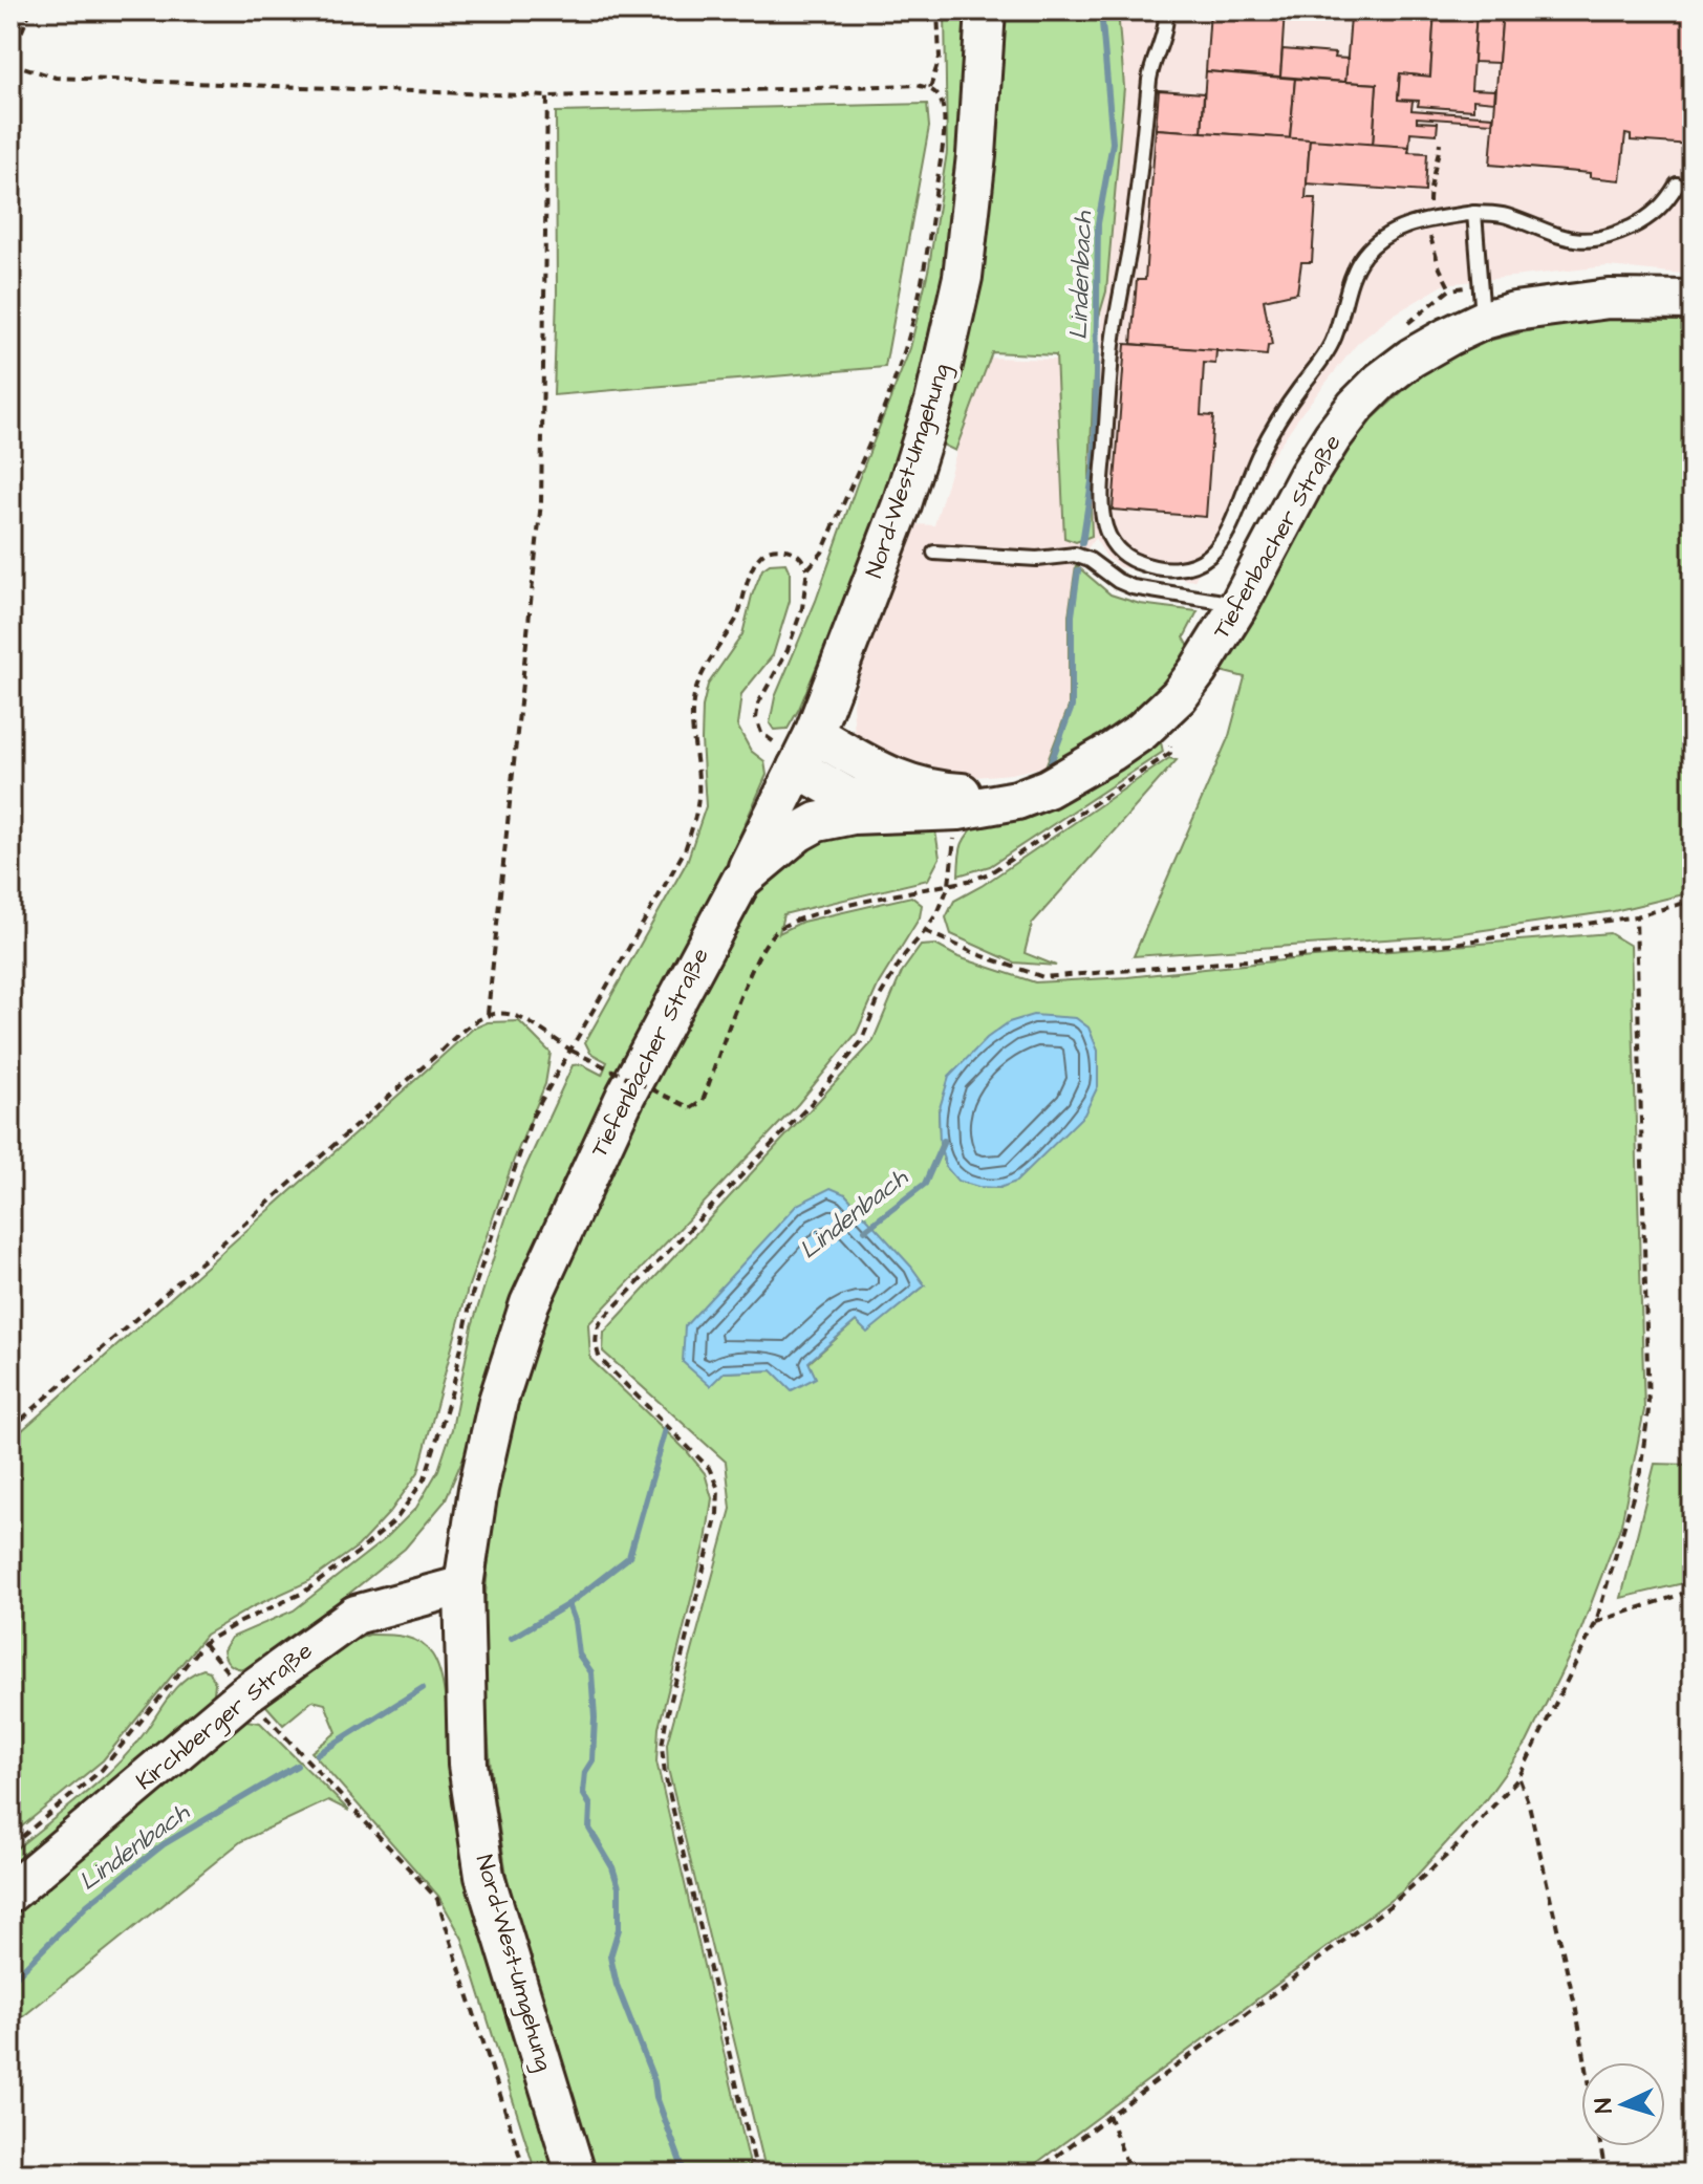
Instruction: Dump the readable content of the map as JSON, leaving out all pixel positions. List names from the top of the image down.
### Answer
{
  "streets": {
    "main road": ["Nord-West-Umgehung", "Tiefenbacher Straße", "Kirchberger Straße"]
  },
  "crossings": [
    ["Nord-West-Umgehung", "Tiefenbacher Straße"],
    ["Nord-West-Umgehung", "Kirchberger Straße"]
  ],
  "water": ["Lindenbach"],
  "north": "left"
}
